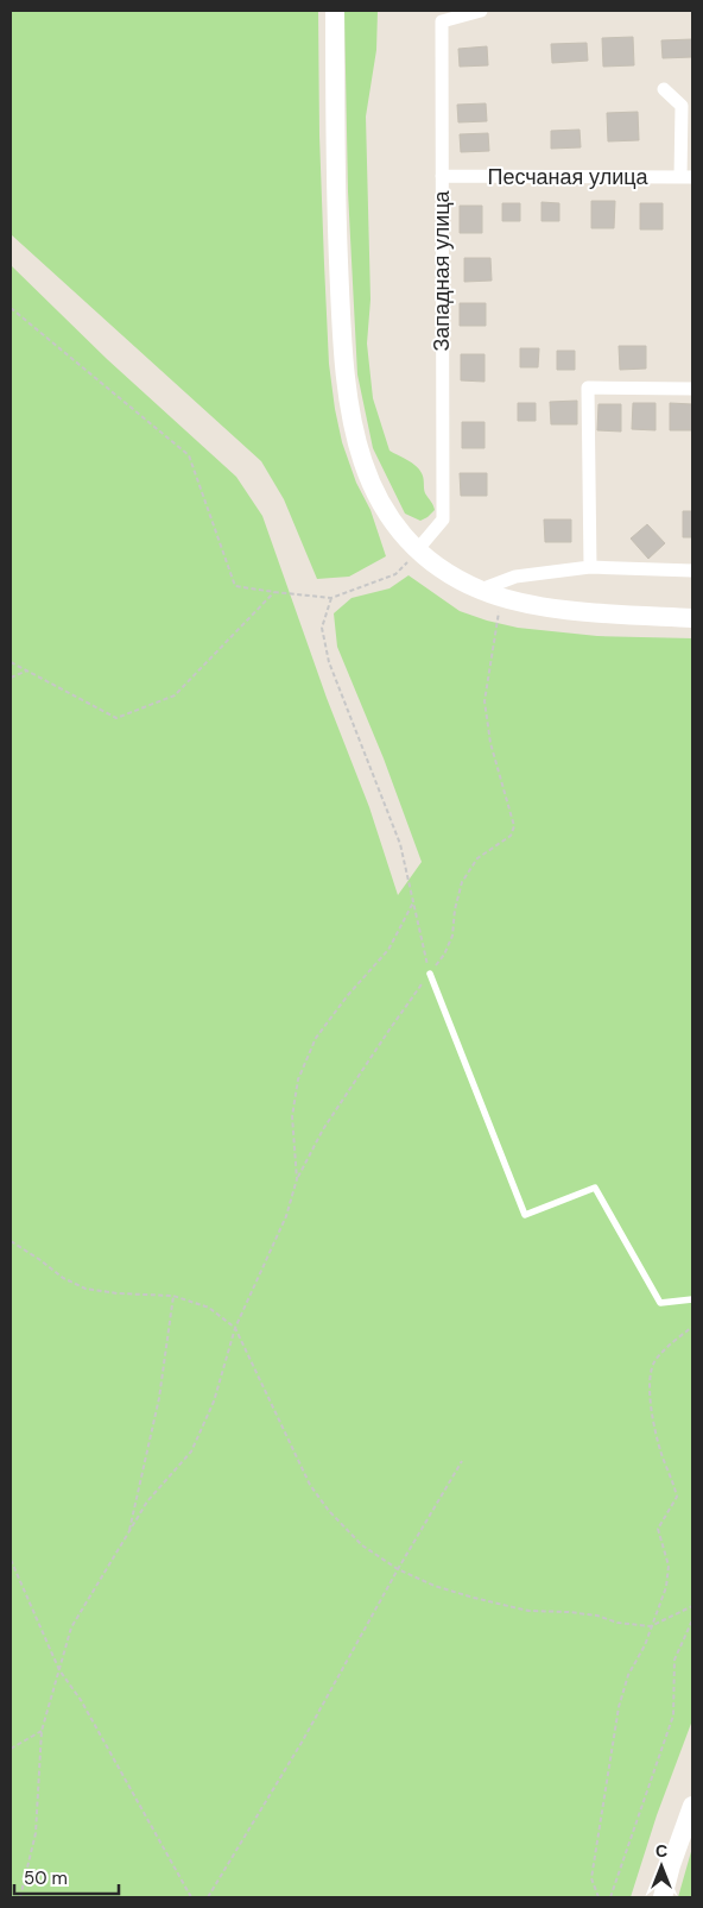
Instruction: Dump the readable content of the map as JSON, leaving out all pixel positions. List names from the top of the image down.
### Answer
{
  "streets": {
    "street": ["Песчаная улица", "Западная улица"]
  },
  "crossings": [
    ["Песчаная улица", "Западная улица"]
  ],
  "scale_bar": "50 m",
  "north": "top"
}
